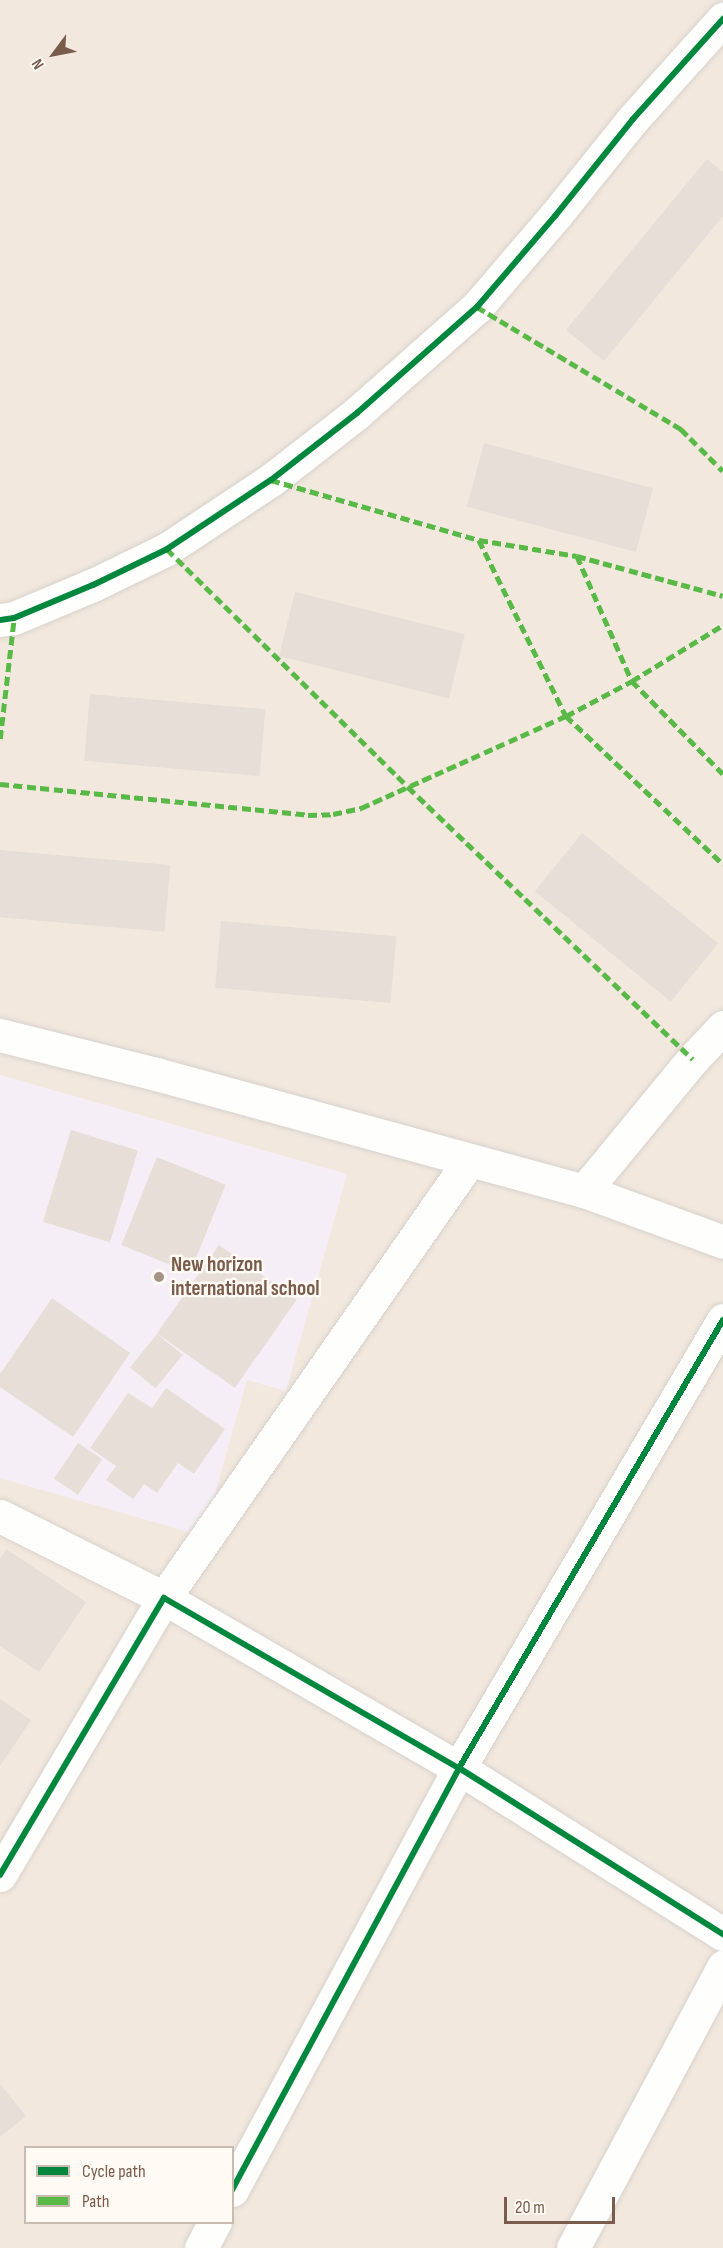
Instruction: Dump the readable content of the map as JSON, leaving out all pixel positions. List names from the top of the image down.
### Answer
{
  "places": ["New horizon international school"],
  "legend": ["Cycle path", "Path"],
  "scale_bar": "20 m",
  "north": "bottom left"
}
